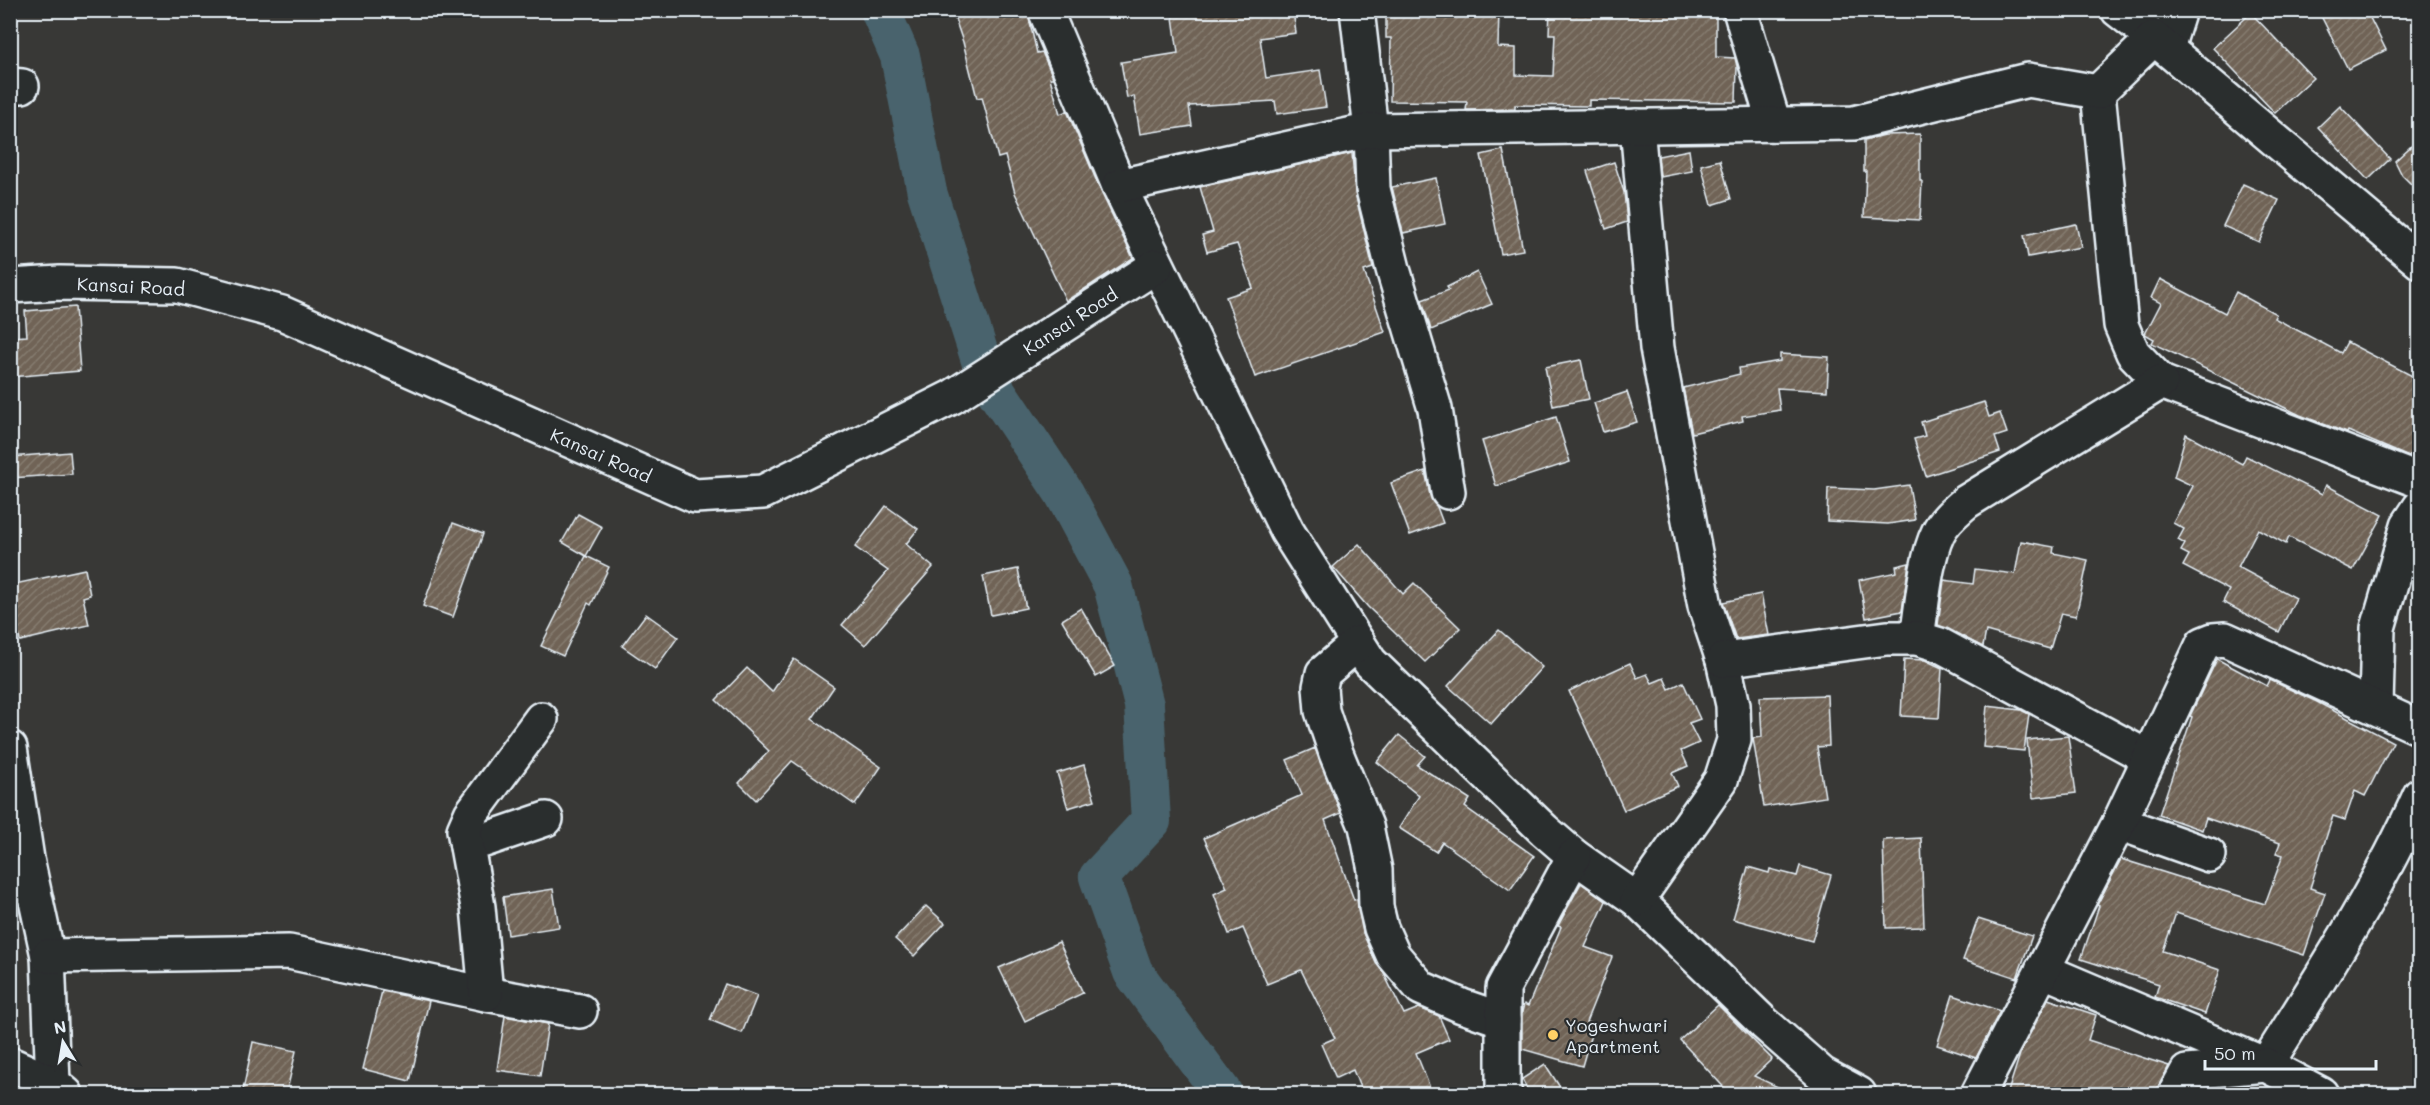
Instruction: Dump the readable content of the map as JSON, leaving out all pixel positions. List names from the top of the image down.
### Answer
{
  "streets": {
    "street": ["Kansai Road"]
  },
  "places": ["Yogeshwari Apartment"],
  "scale_bar": "50 m",
  "north": "top"
}
